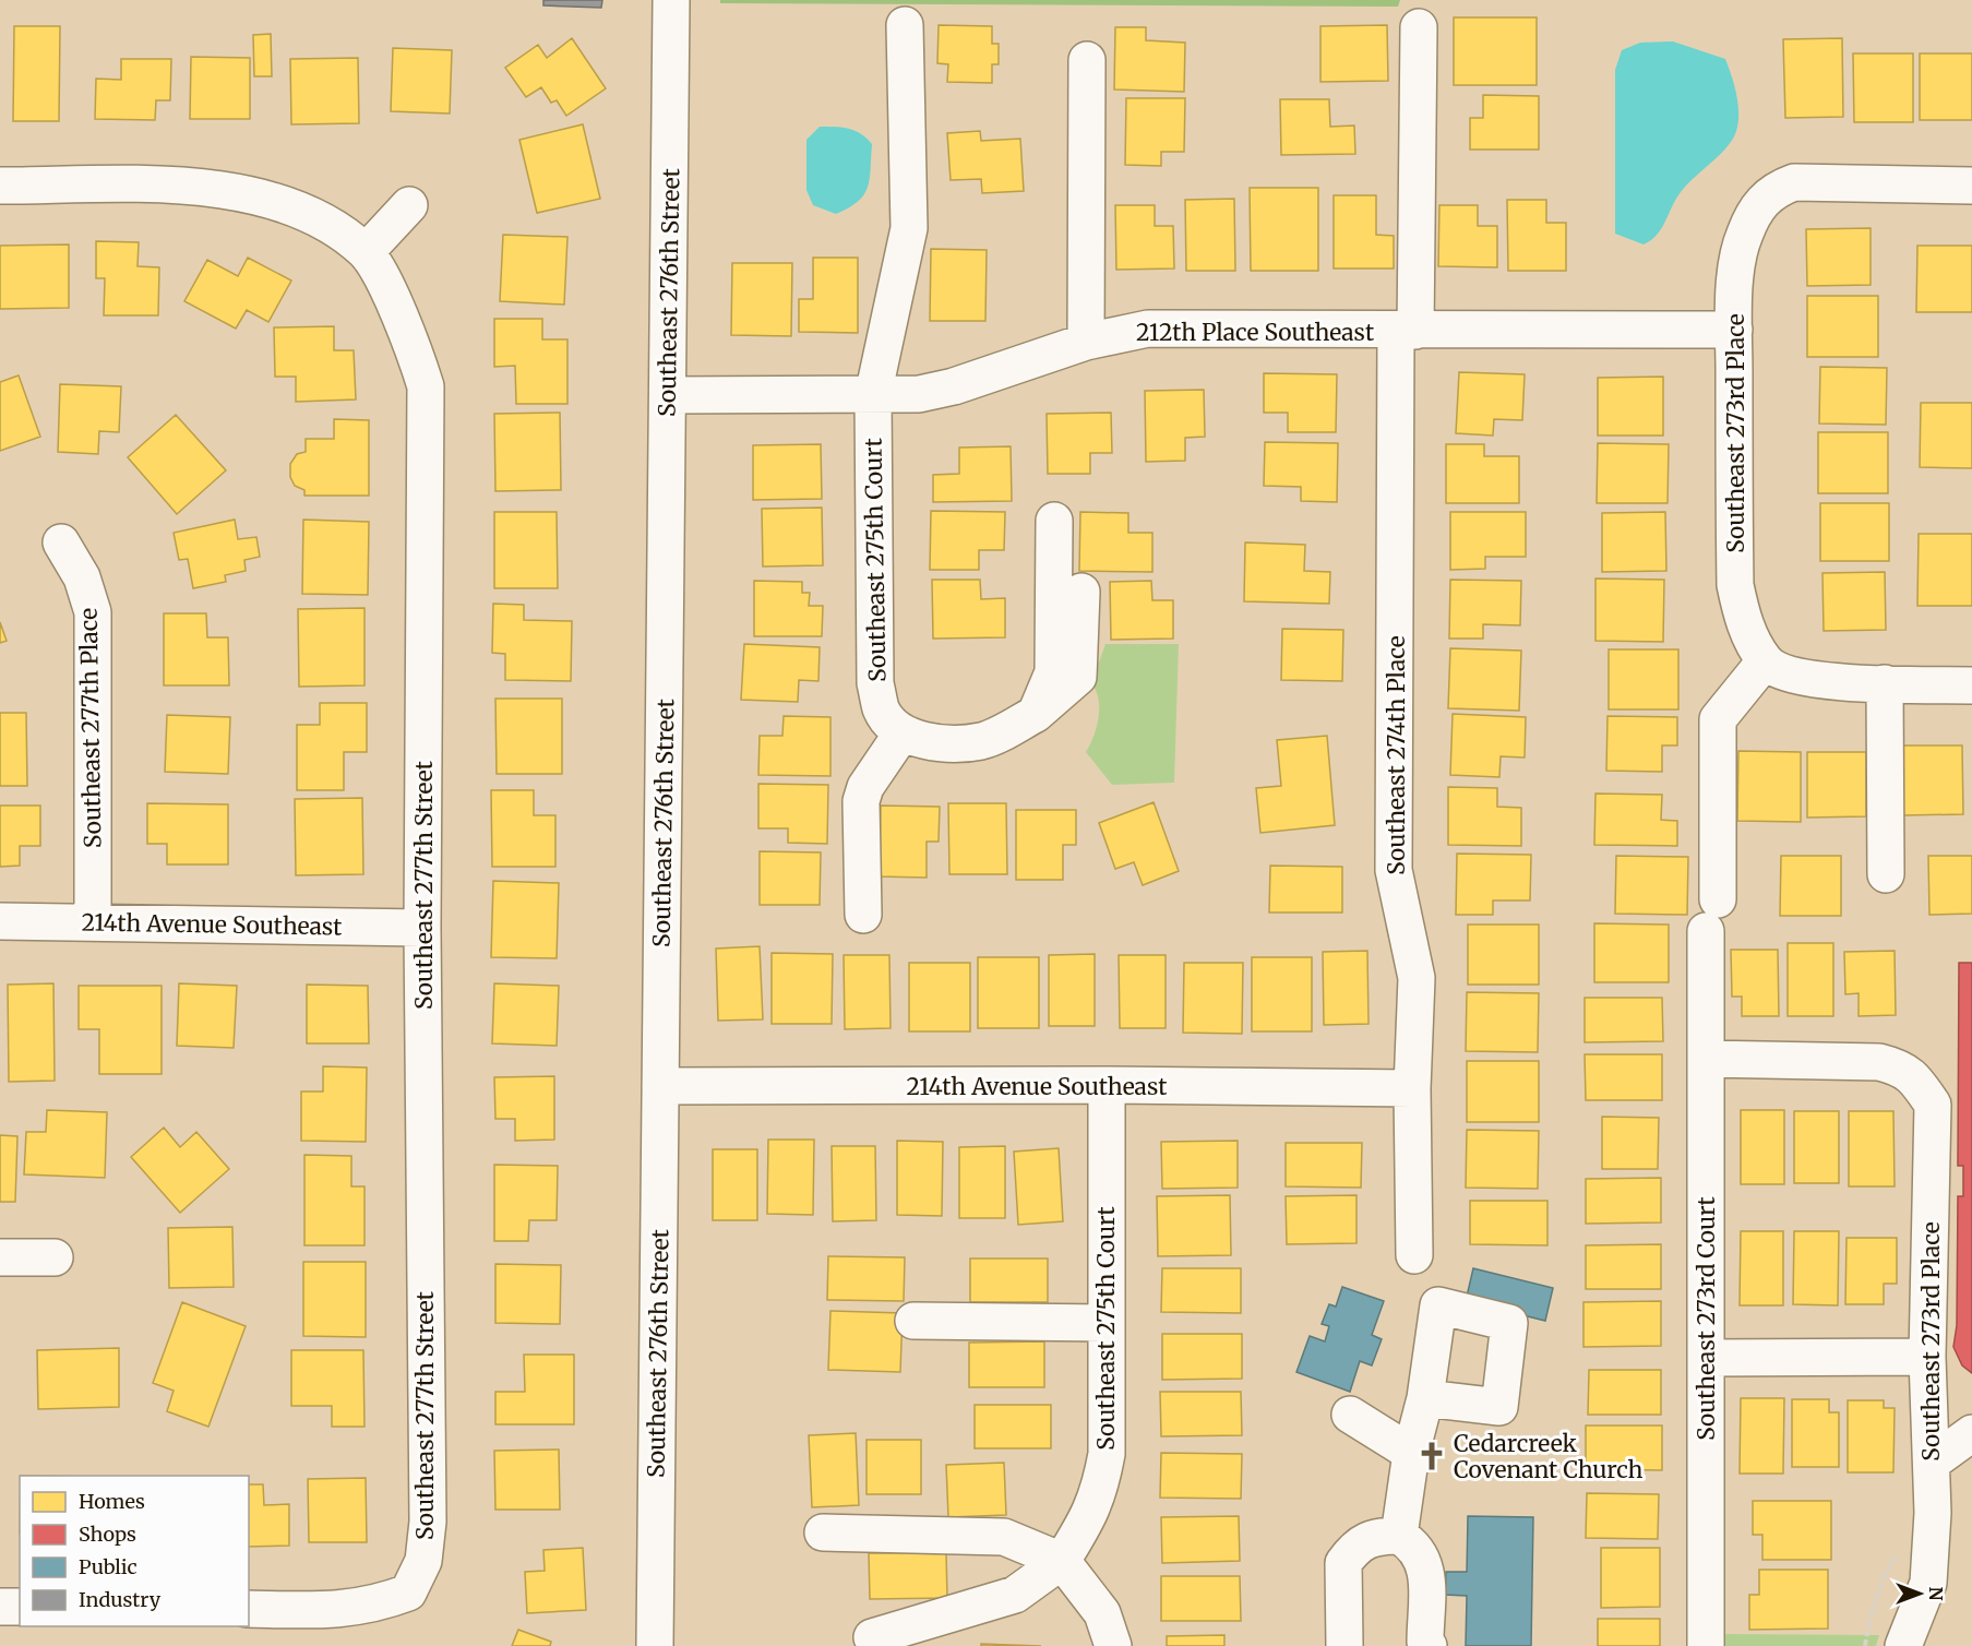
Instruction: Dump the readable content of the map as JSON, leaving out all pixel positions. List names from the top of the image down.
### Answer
{
  "streets": {
    "street": [
      "Southeast 276th Street",
      "212th Place Southeast",
      "Southeast 273rd Place",
      "Southeast 275th Court",
      "Southeast 277th Place",
      "Southeast 274th Place",
      "Southeast 277th Street",
      "214th Avenue Southeast",
      "Southeast 273rd Court"
    ]
  },
  "crossings": [
    ["Southeast 276th Street", "212th Place Southeast"],
    ["Southeast 276th Street", "214th Avenue Southeast"],
    ["212th Place Southeast", "Southeast 273rd Place"],
    ["212th Place Southeast", "Southeast 275th Court"],
    ["212th Place Southeast", "Southeast 274th Place"],
    ["Southeast 273rd Place", "Southeast 273rd Court"],
    ["Southeast 275th Court", "214th Avenue Southeast"],
    ["Southeast 277th Place", "214th Avenue Southeast"],
    ["Southeast 274th Place", "214th Avenue Southeast"],
    ["Southeast 277th Street", "214th Avenue Southeast"]
  ],
  "places": {
    "church": ["Cedarcreek Covenant Church"]
  },
  "legend": [
    "Homes",
    "Shops",
    "Public",
    "Industry"
  ],
  "north": "right"
}
